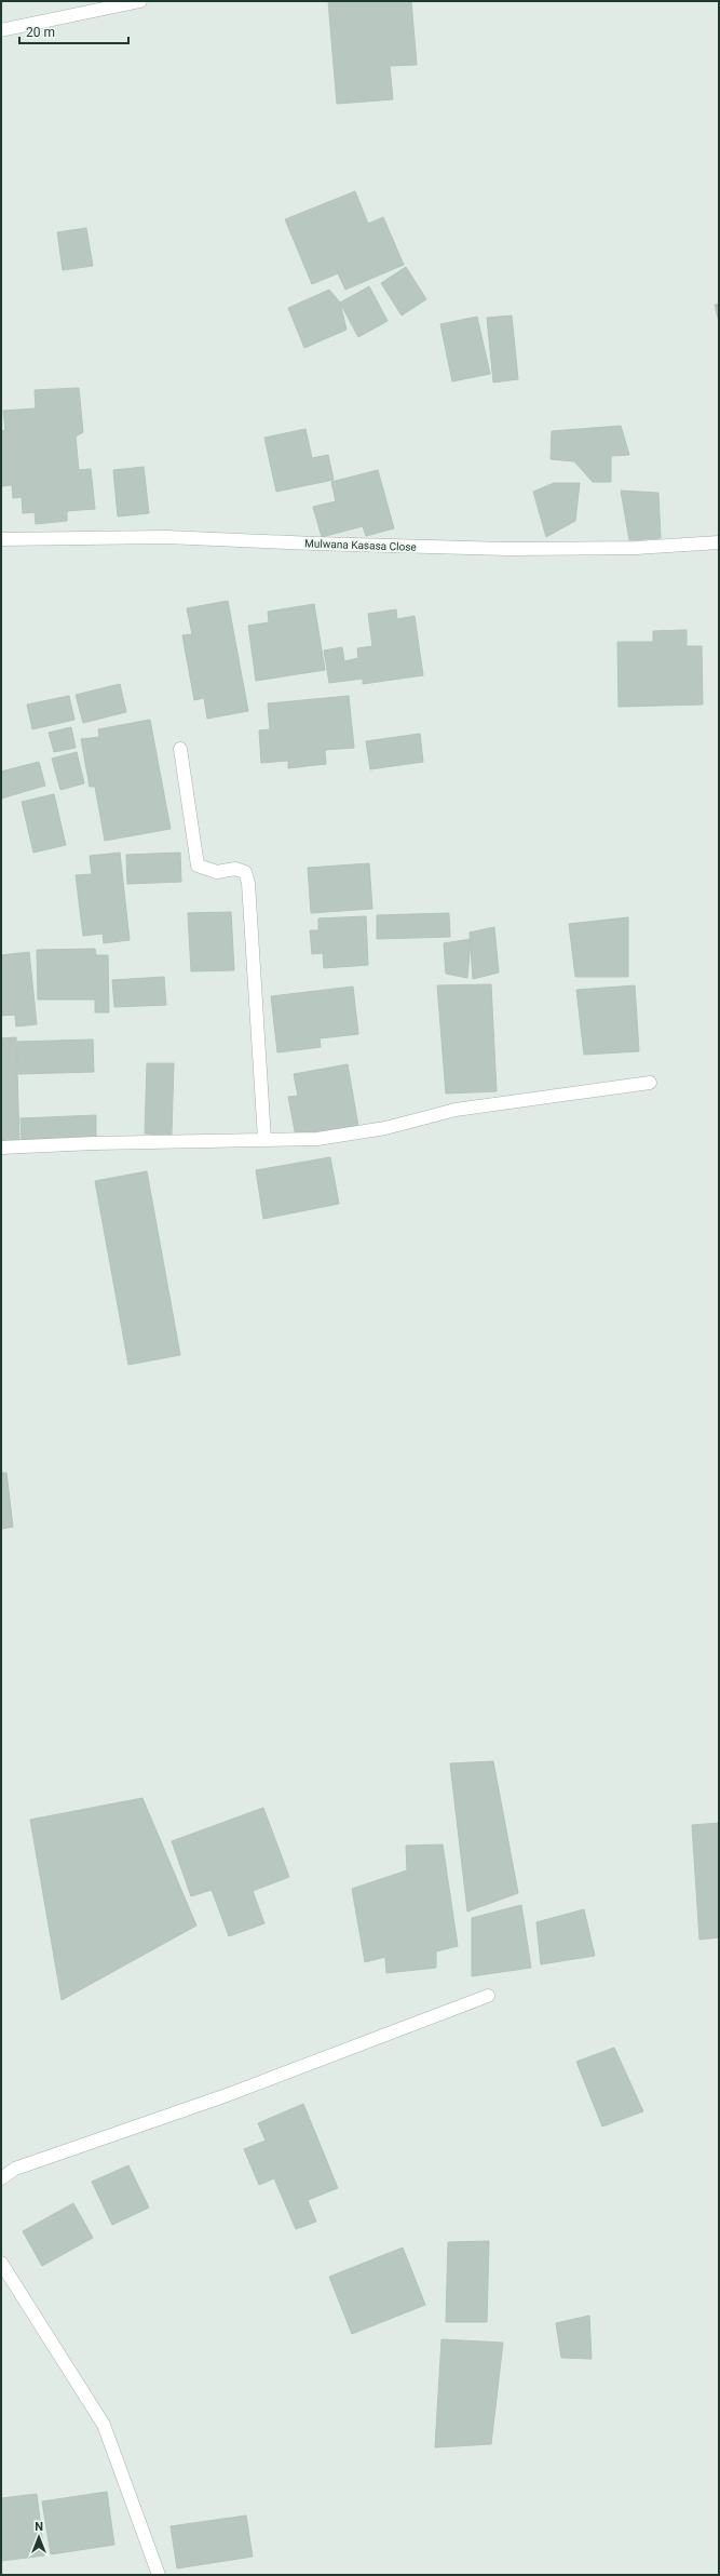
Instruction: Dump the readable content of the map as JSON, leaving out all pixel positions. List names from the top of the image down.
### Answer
{
  "streets": {
    "street": ["Mulwana Kasasa Close"]
  },
  "scale_bar": "20 m",
  "north": "top"
}
